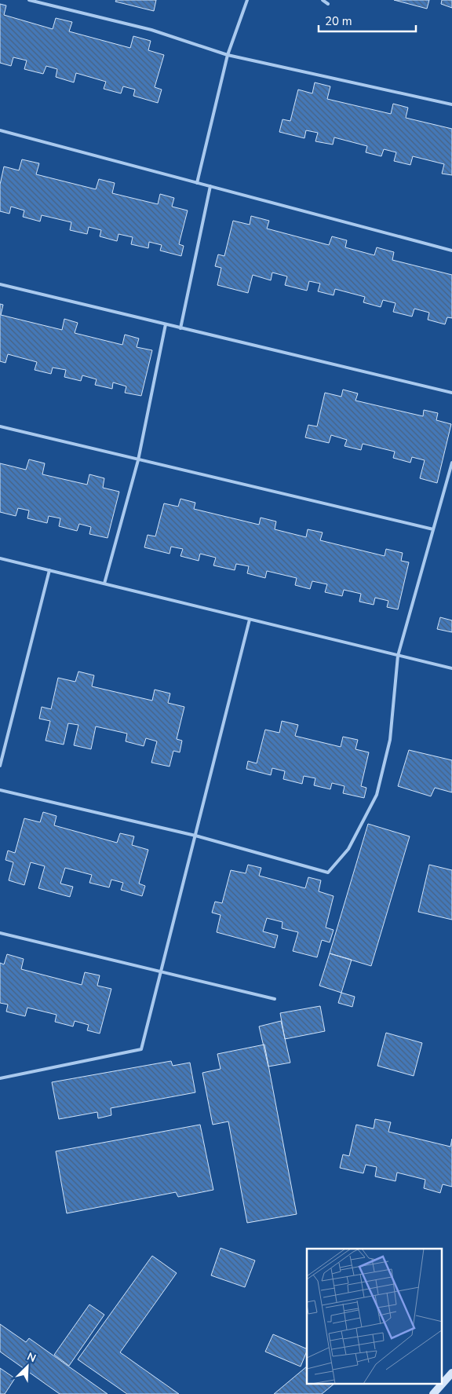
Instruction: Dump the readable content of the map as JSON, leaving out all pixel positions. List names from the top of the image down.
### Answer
{
  "scale_bar": "20 m",
  "north": "top right"
}
